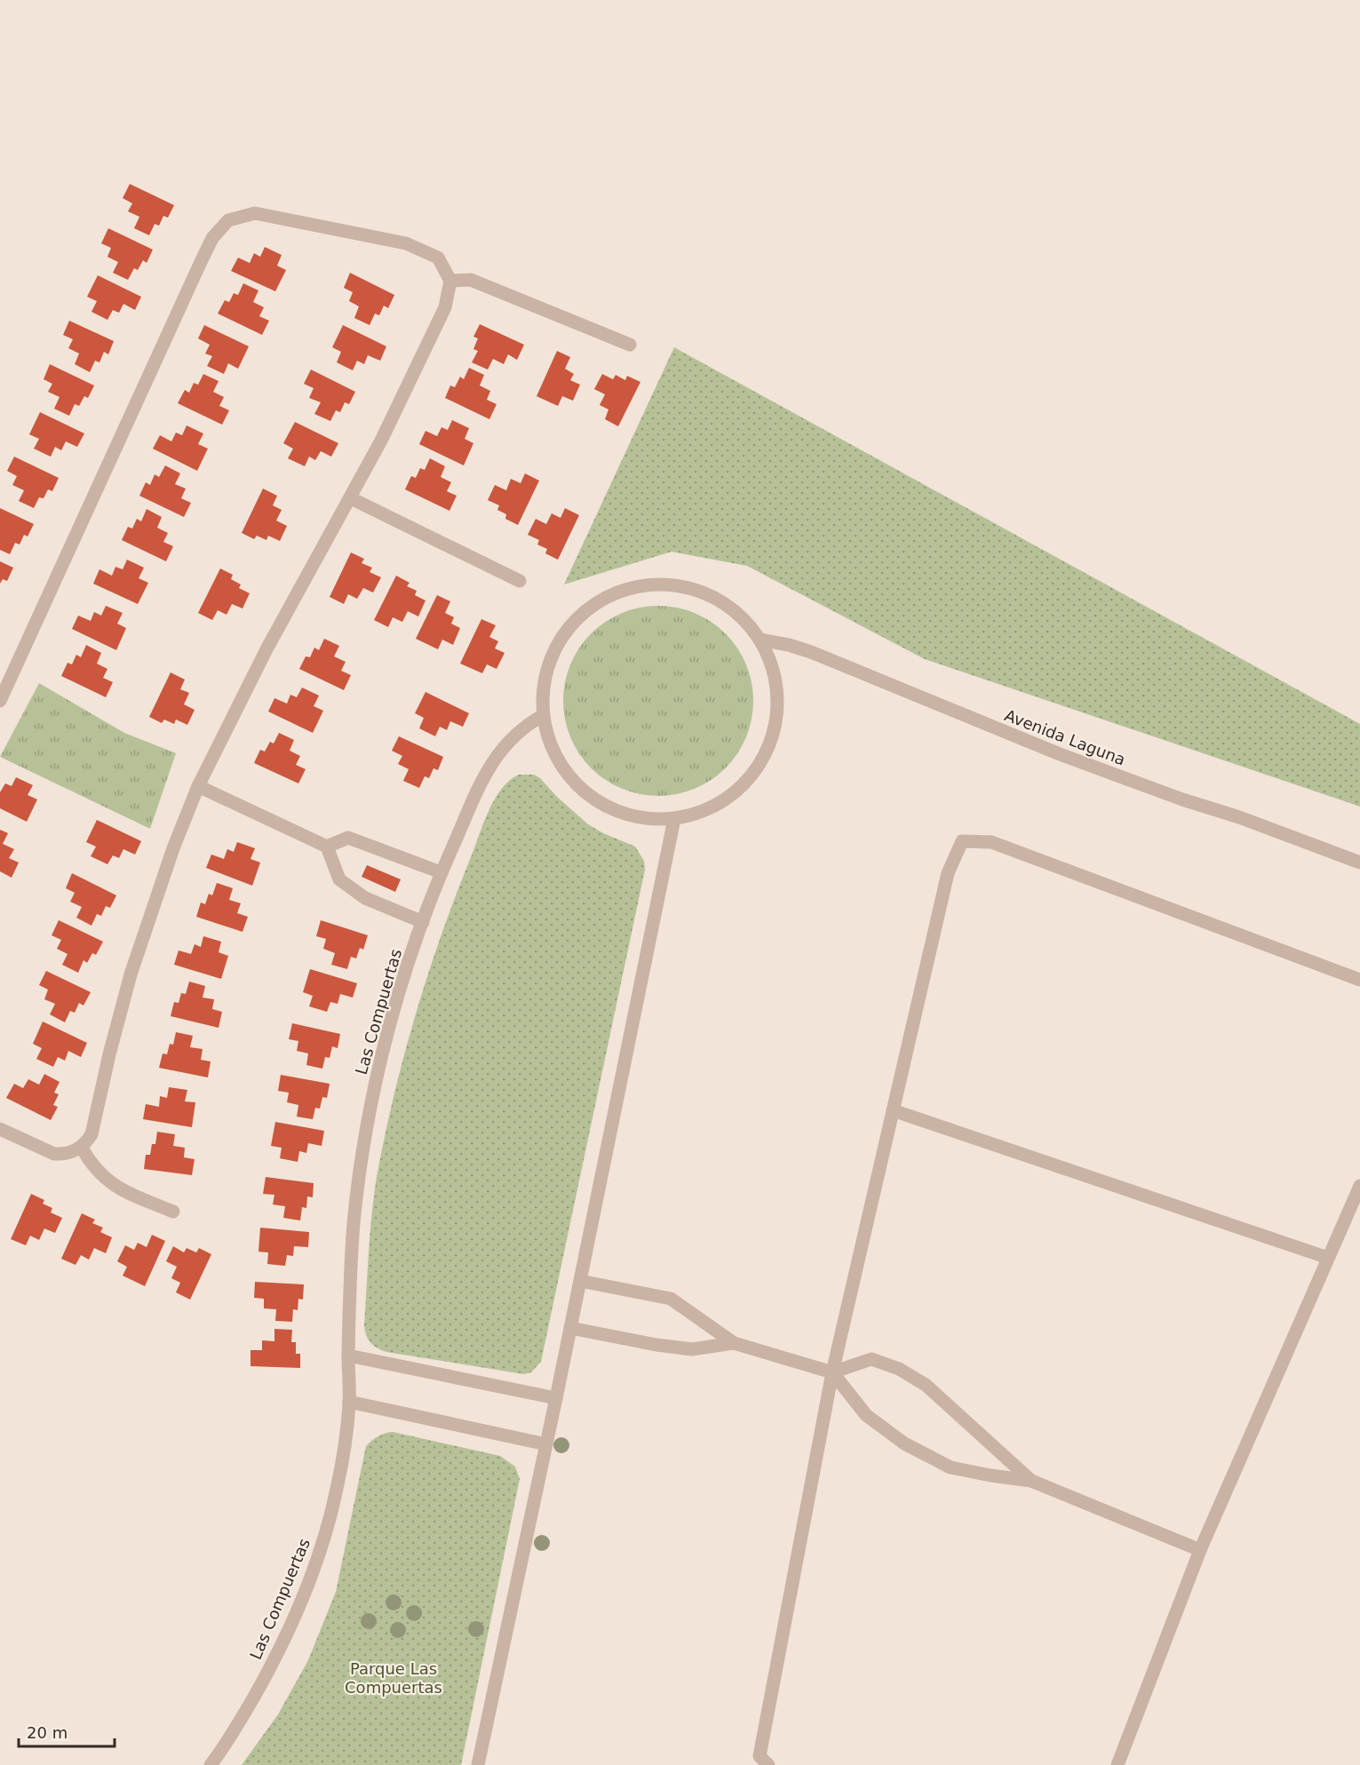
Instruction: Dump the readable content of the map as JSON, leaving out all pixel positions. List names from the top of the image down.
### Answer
{
  "streets": {
    "street": ["Avenida Laguna", "Las Compuertas"]
  },
  "parks": ["Parque Las Compuertas"],
  "scale_bar": "20 m"
}
